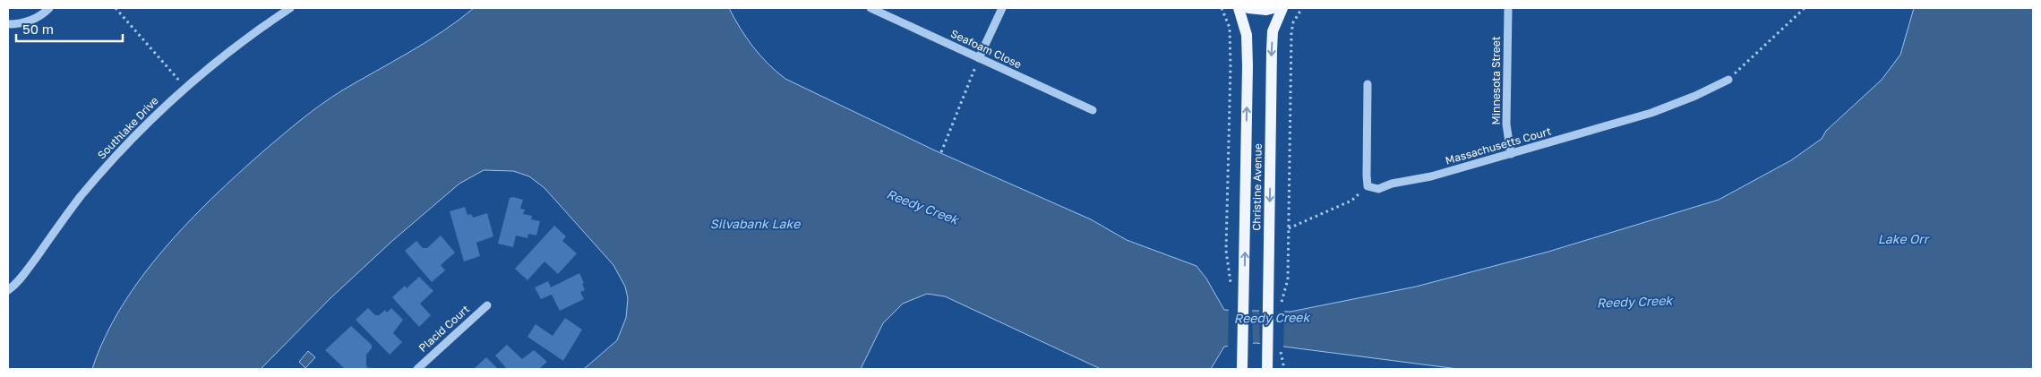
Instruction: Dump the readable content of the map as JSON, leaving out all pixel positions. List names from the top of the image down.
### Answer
{
  "streets": {
    "main road": ["Christine Avenue"],
    "street": [
      "Seafoam Close",
      "Minnesota Street",
      "Southlake Drive",
      "Massachusetts Court",
      "Placid Court"
    ]
  },
  "crossings": [
    ["Minnesota Street", "Massachusetts Court"]
  ],
  "water": ["Reedy Creek", "Silvabank Lake", "Lake Orr"],
  "scale_bar": "50 m"
}
